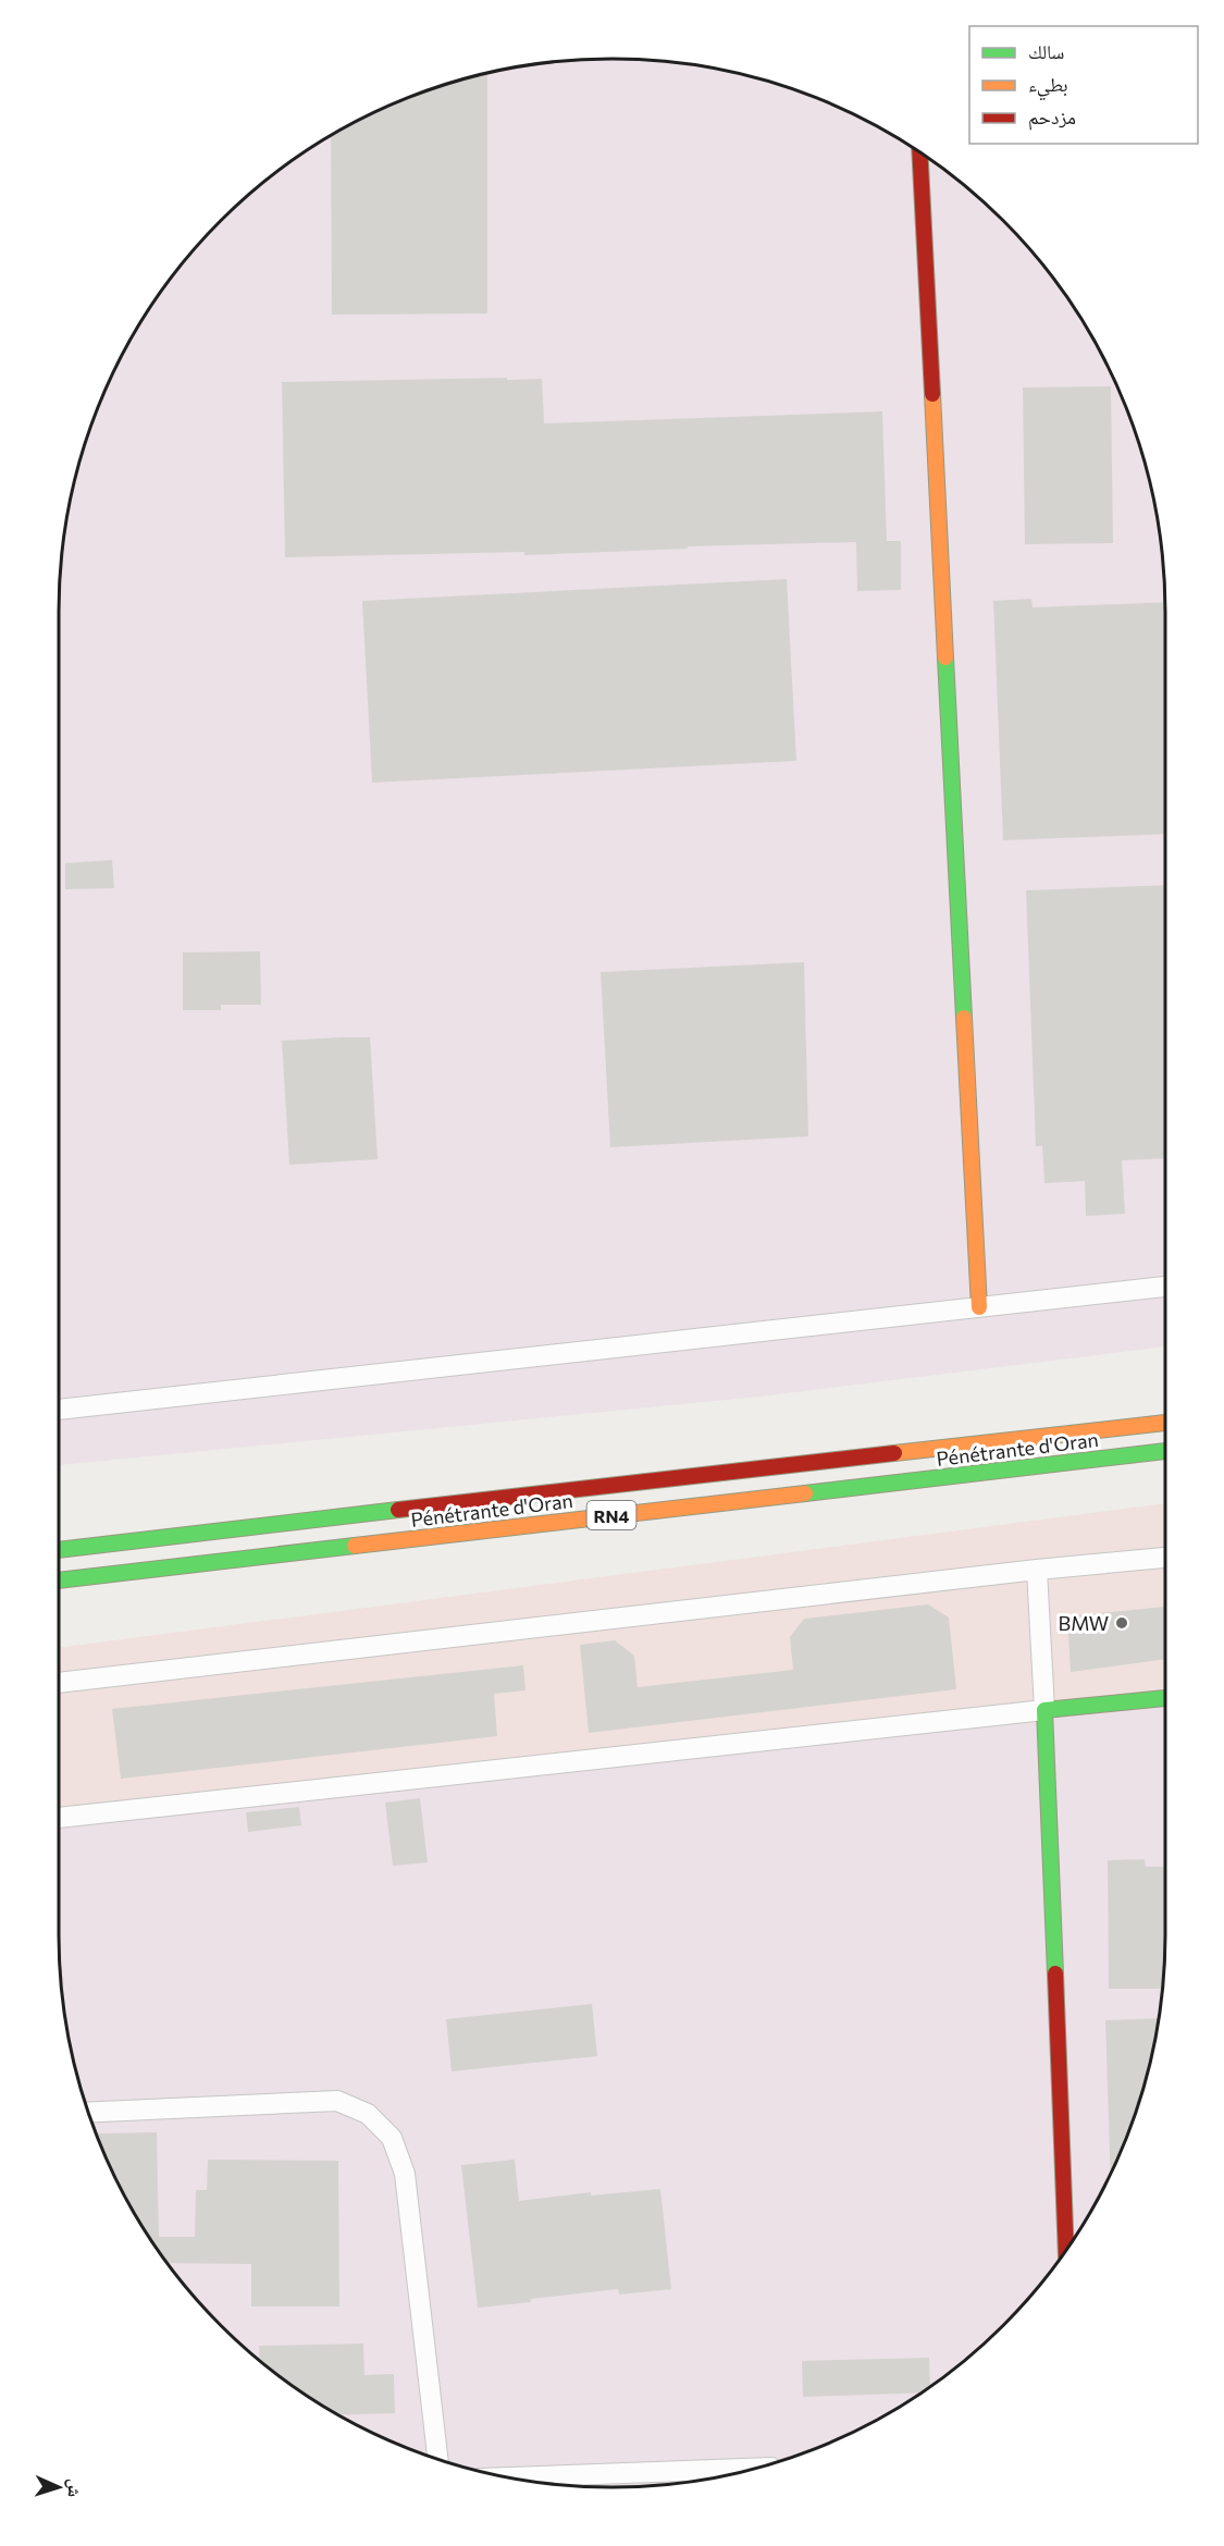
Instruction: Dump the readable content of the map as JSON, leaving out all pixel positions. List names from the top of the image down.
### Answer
{
  "streets": {
    "main road": ["Pénétrante d'Oran", "RN4"]
  },
  "places": ["BMW"],
  "legend": ["سالك", "بطيء", "مزدحم"],
  "north": "right"
}
